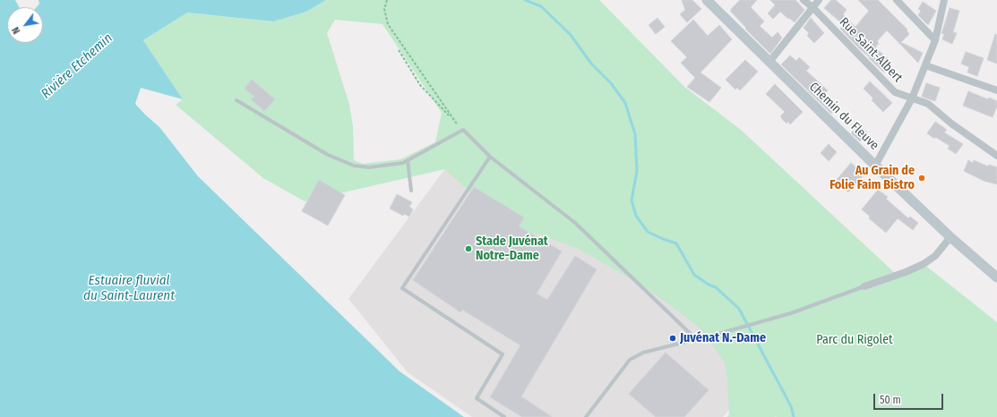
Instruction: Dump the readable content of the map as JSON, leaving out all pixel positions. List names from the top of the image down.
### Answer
{
  "streets": {
    "street": ["Rue Saint-Albert", "Chemin du Fleuve"]
  },
  "water": ["Rivière Etchemin", "Estuaire fluvial du Saint-Laurent"],
  "parks": ["Parc du Rigolet"],
  "places": ["Au Grain de Folie Faim Bistro", "Stade Juvénat Notre-Dame", "Juvénat N.-Dame"],
  "scale_bar": "50 m",
  "north": "bottom left"
}
